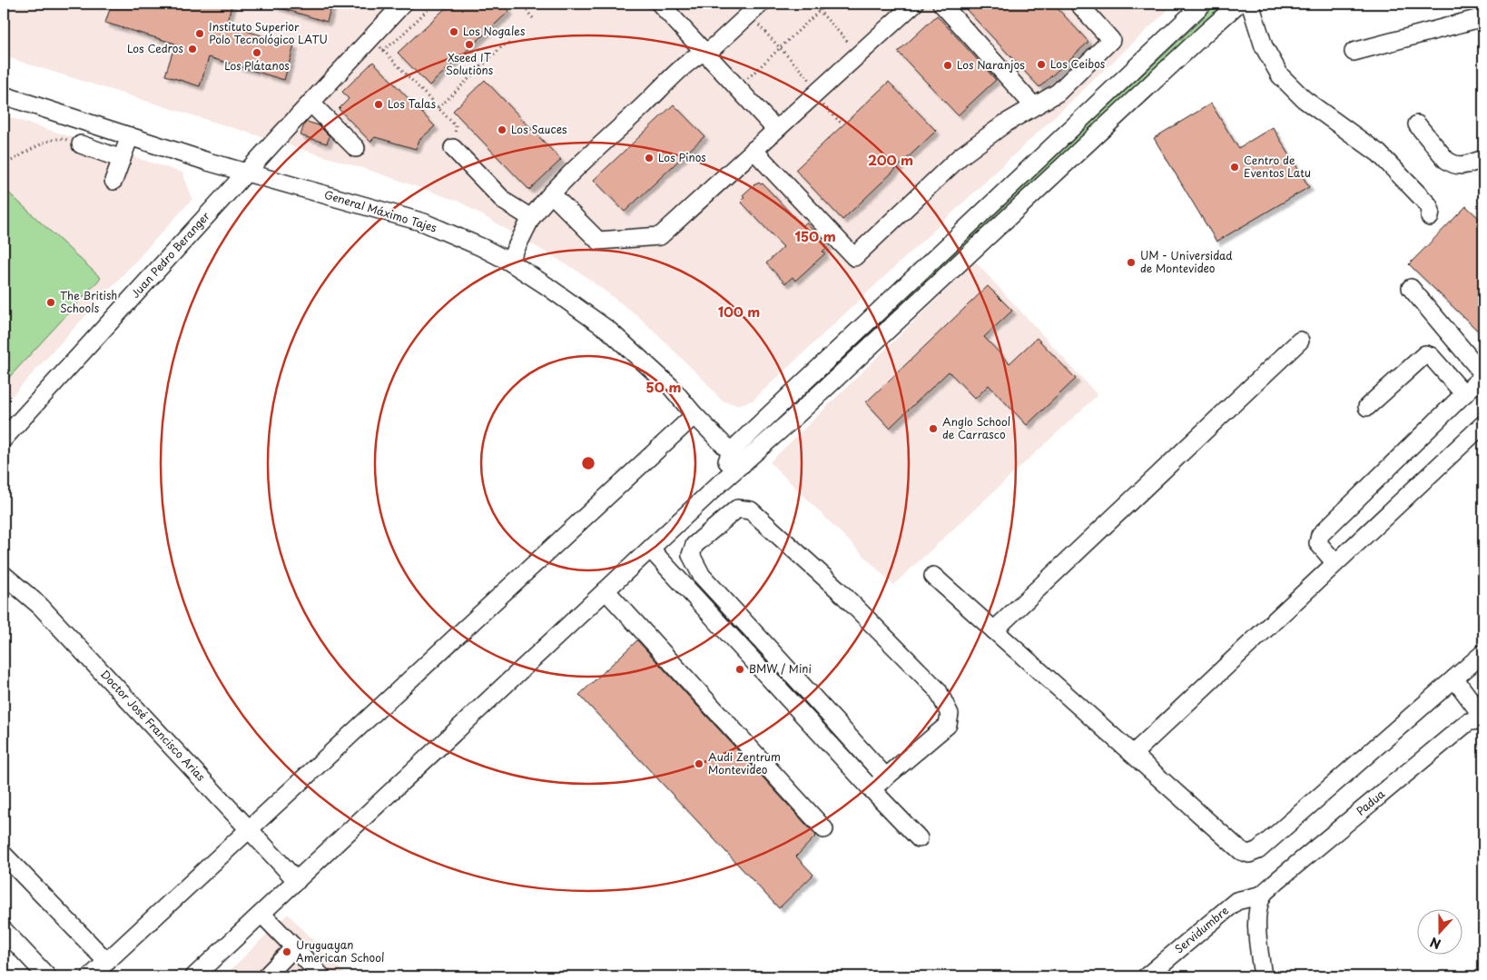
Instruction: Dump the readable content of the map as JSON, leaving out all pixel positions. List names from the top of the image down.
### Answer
{
  "streets": {
    "street": [
      "General Máximo Tajes",
      "Juan Pedro Beranger",
      "Doctor José Francisco Arias",
      "Padua",
      "Servidumbre"
    ]
  },
  "crossings": [
    ["General Máximo Tajes", "Juan Pedro Beranger"],
    ["Padua", "Servidumbre"]
  ],
  "places": [
    "Los Nogales",
    "Instituto Superior Polo Tecnológico LATU",
    "Xseed IT Solutions",
    "Los Cedros",
    "Los Plátanos",
    "Los Ceibos",
    "Los Naranjos",
    "Los Talas",
    "Los Sauces",
    "Los Pinos",
    "Centro de Eventos Latu",
    "UM - Universidad de Montevideo",
    "The British Schools",
    "Anglo School de Carrasco",
    "BMW / Mini",
    "Audi Zentrum Montevideo",
    "Uruguayan American School"
  ],
  "north": "bottom",
  "rings": [
    "200 m",
    "150 m",
    "100 m",
    "50 m"
  ]
}
